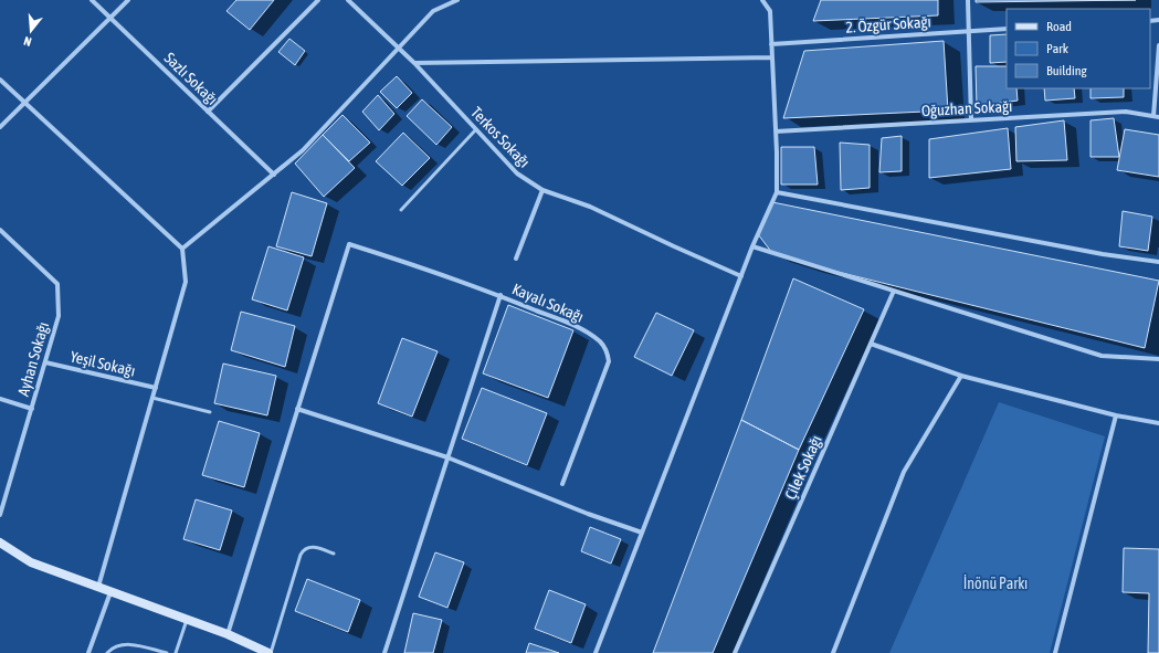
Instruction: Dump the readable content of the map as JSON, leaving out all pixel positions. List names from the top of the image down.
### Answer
{
  "streets": {
    "street": [
      "2. Özgür Sokağı",
      "Sazlı Sokağı",
      "Oğuzhan Sokağı",
      "Terkos Sokağı",
      "Kayalı Sokağı",
      "Ayhan Sokağı",
      "Yeşil Sokağı",
      "Çilek Sokağı"
    ]
  },
  "crossings": [
    ["Terkos Sokağı", "Kayalı Sokağı"],
    ["Ayhan Sokağı", "Yeşil Sokağı"]
  ],
  "parks": ["İnönü Parkı"],
  "legend": ["Road", "Park", "Building"],
  "north": "bottom"
}
